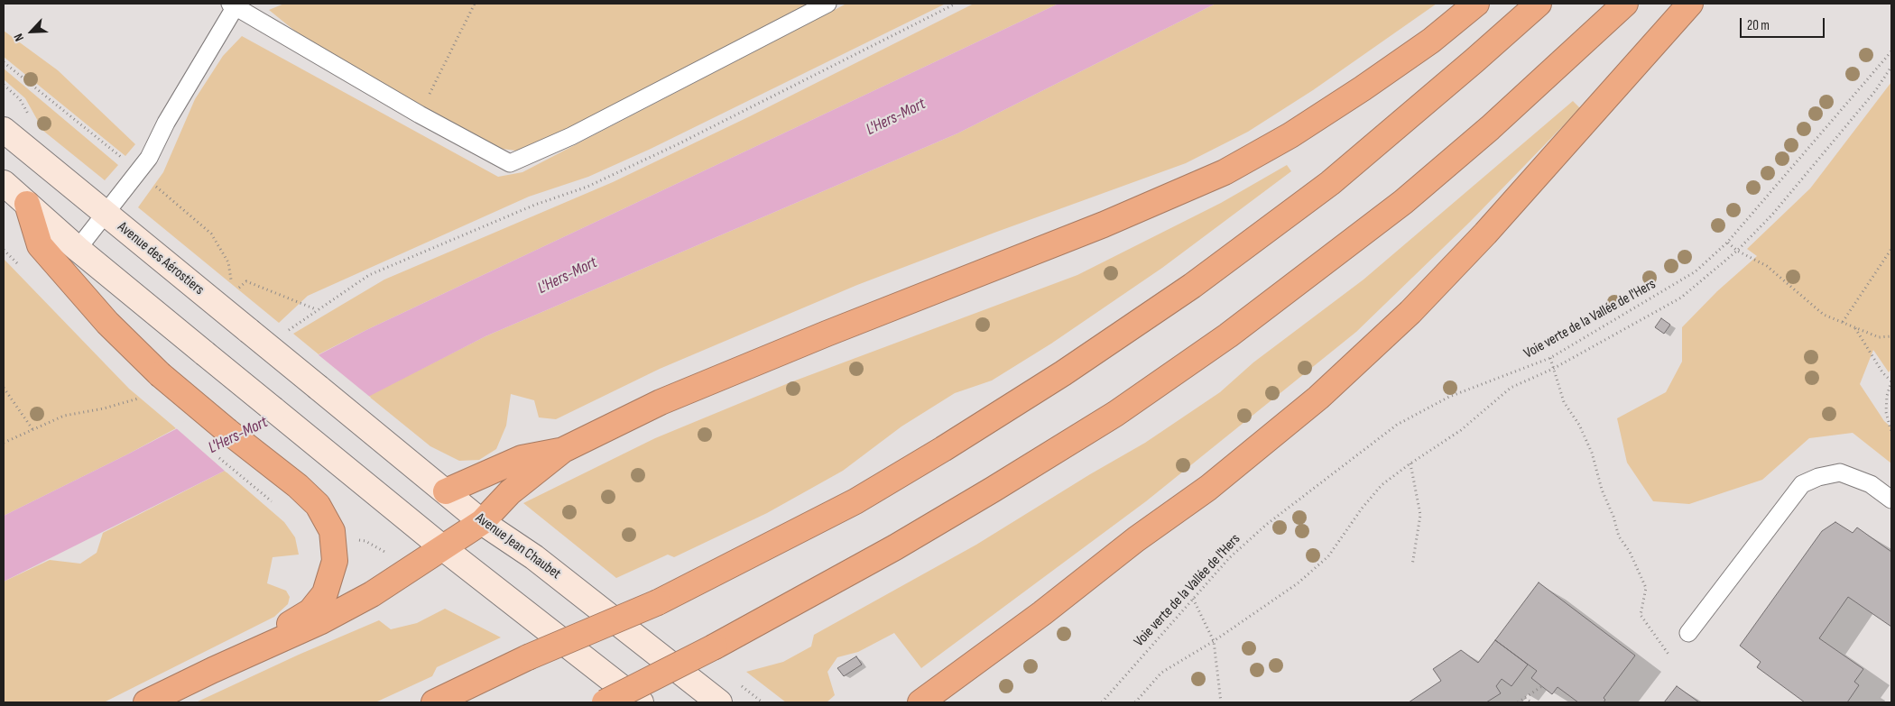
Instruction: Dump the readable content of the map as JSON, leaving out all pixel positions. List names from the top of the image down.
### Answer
{
  "streets": {
    "main road": ["Avenue des Aérostiers", "Avenue Jean Chaubet"],
    "path": ["Voie verte de la Vallée de l'Hers"]
  },
  "crossings": [
    ["Avenue des Aérostiers", "Avenue Jean Chaubet"]
  ],
  "water": ["L'Hers-Mort"],
  "scale_bar": "20 m",
  "north": "bottom left"
}
